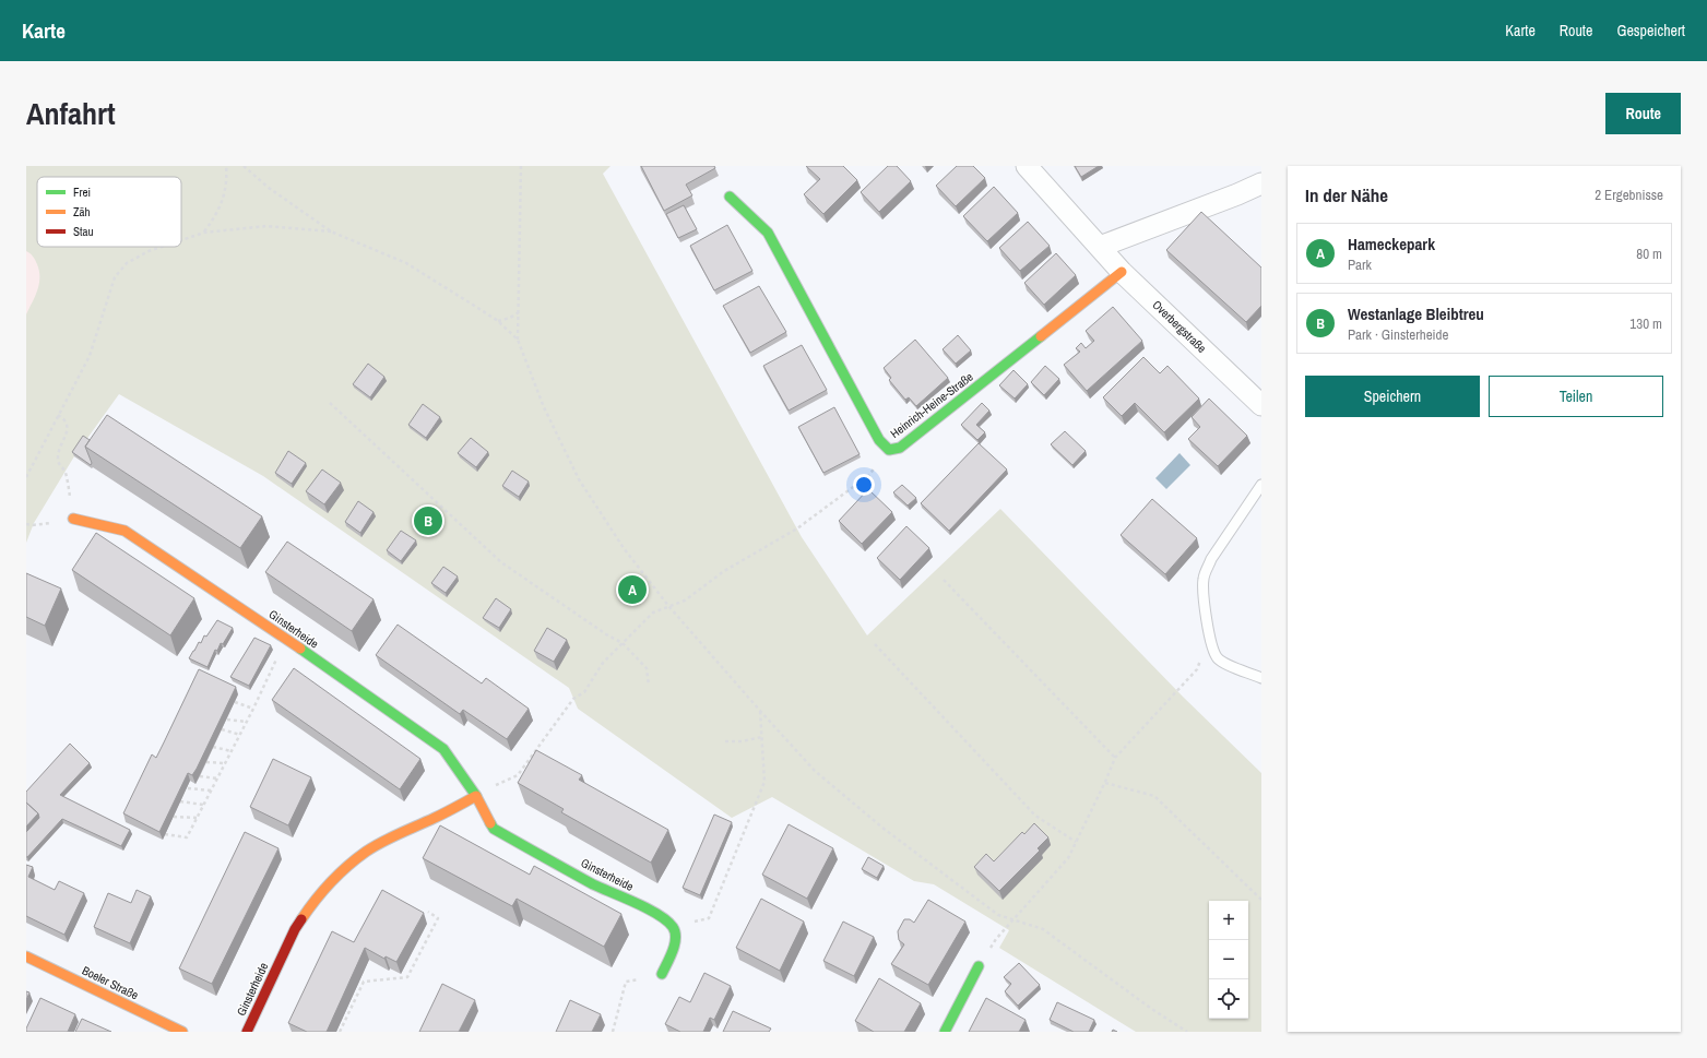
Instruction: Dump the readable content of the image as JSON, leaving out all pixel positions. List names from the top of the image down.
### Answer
{
  "streets": {
    "street": [
      "Overbergstraße",
      "Heinrich-Heine-Straße",
      "Ginsterheide",
      "Boeler Straße"
    ]
  },
  "crossings": [
    ["Overbergstraße", "Heinrich-Heine-Straße"]
  ],
  "legend": ["Frei", "Zäh", "Stau"],
  "page": {
    "header": "Karte",
    "nav": ["Karte", "Route", "Gespeichert"],
    "title": "Anfahrt",
    "buttons": [
      "Route",
      ["Speichern", "Teilen"]
    ],
    "heading": ["In der Nähe", "2 Ergebnisse"],
    "list": [
      {
        "mark": "A",
        "name": "Hameckepark",
        "note": "Park",
        "value": "80 m"
      },
      {
        "mark": "B",
        "name": "Westanlage Bleibtreu",
        "note": "Park · Ginsterheide",
        "value": "130 m"
      }
    ],
    "pins": ["B", "A"],
    "map_buttons": ["+", "−"]
  }
}
